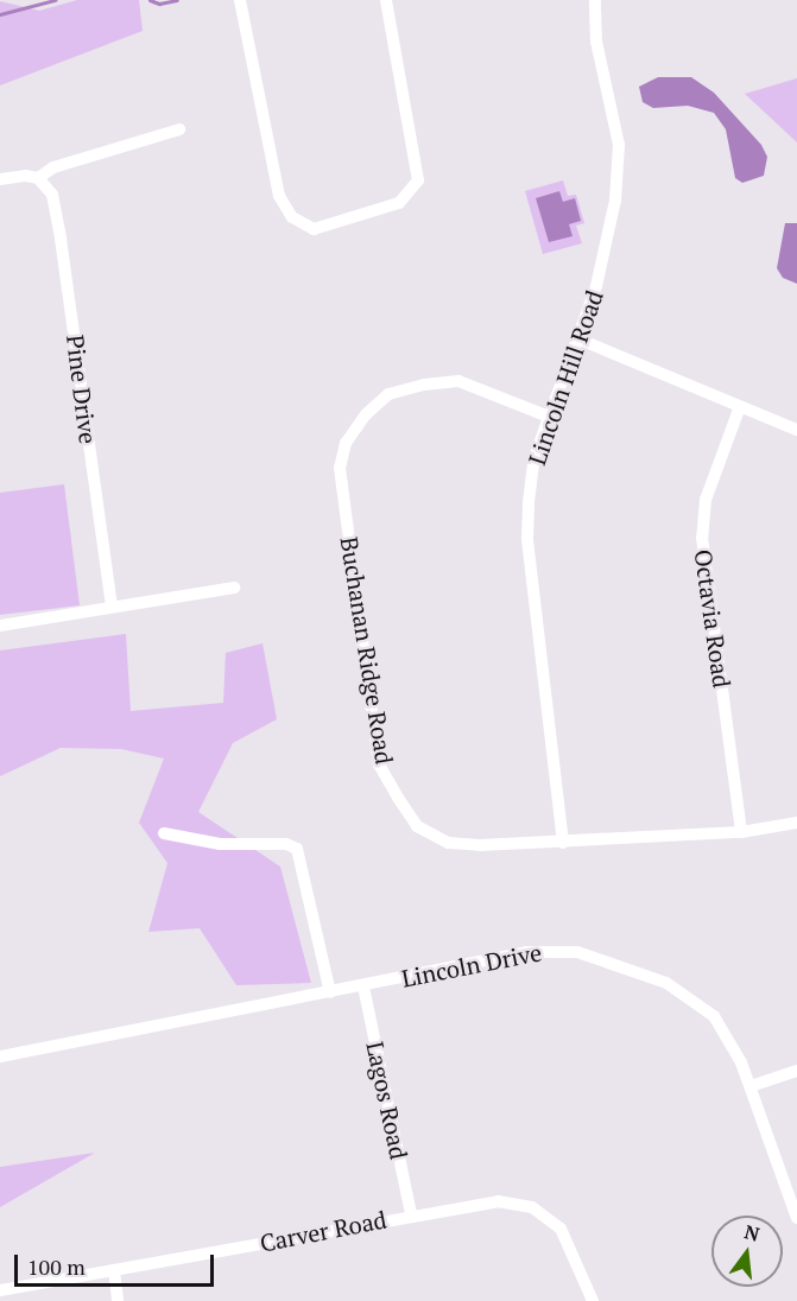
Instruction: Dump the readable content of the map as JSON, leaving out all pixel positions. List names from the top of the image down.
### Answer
{
  "streets": {
    "street": [
      "Lincoln Hill Road",
      "Pine Drive",
      "Octavia Road",
      "Buchanan Ridge Road",
      "Lincoln Drive",
      "Lagos Road",
      "Carver Road"
    ]
  },
  "crossings": [
    ["Lincoln Hill Road", "Buchanan Ridge Road"],
    ["Octavia Road", "Buchanan Ridge Road"],
    ["Lincoln Drive", "Lagos Road"],
    ["Lagos Road", "Carver Road"]
  ],
  "scale_bar": "100 m",
  "north": "top"
}
